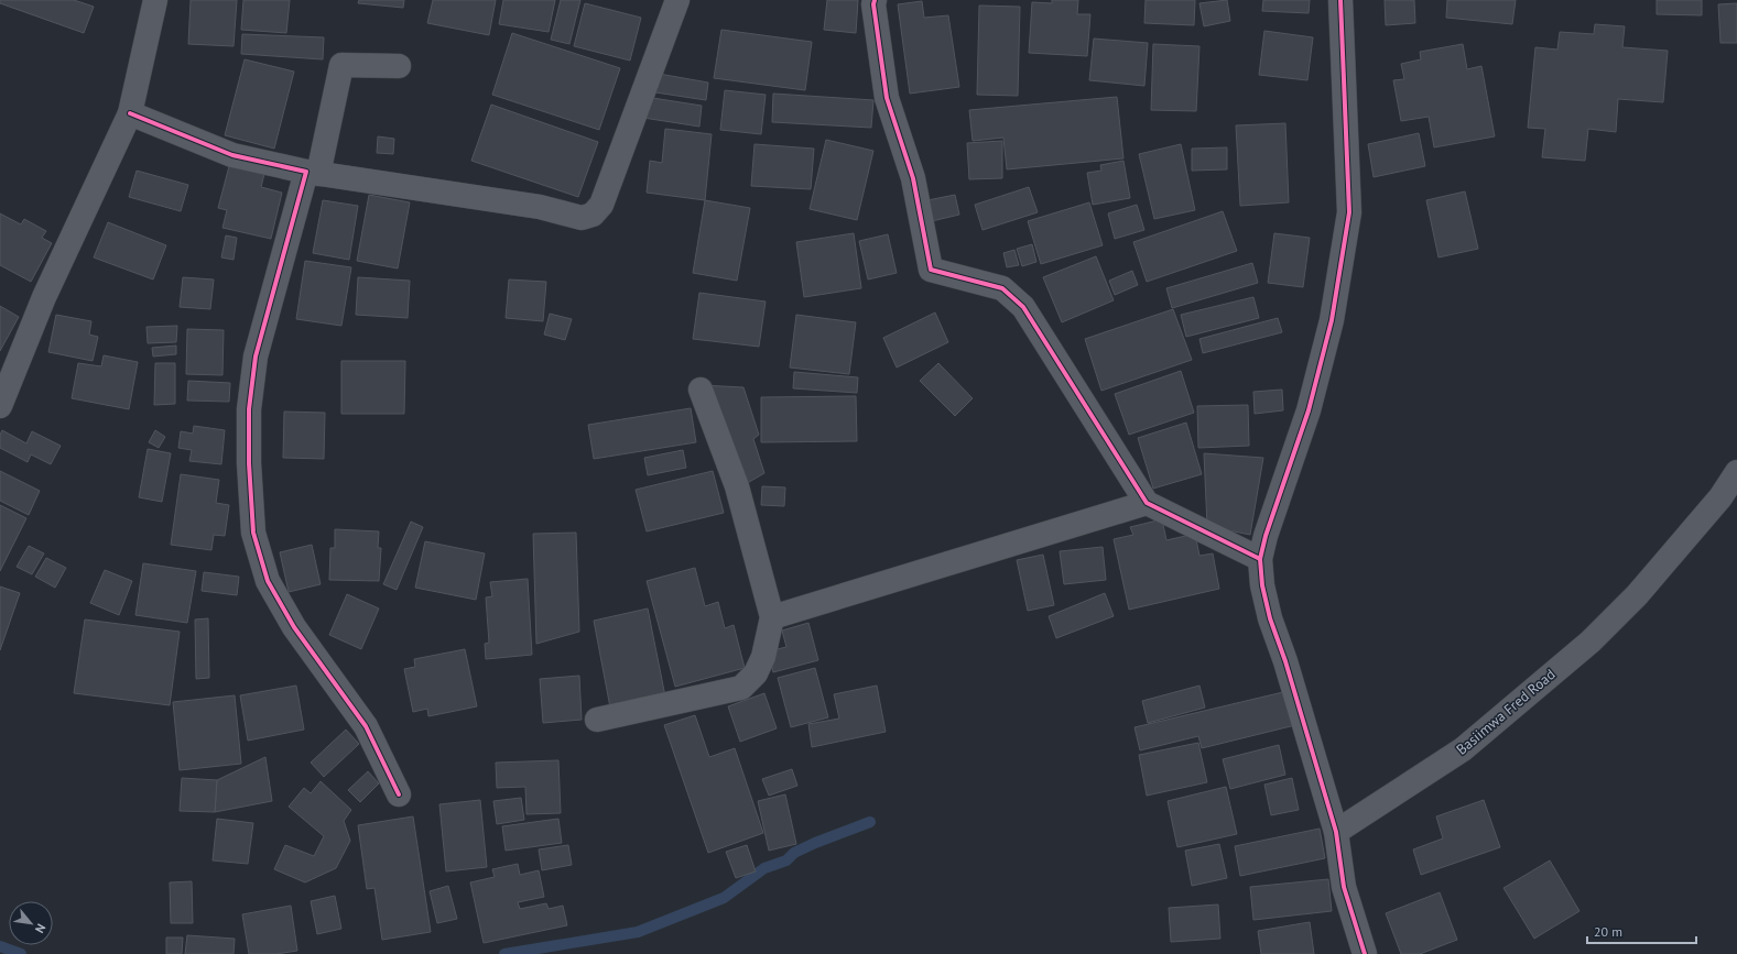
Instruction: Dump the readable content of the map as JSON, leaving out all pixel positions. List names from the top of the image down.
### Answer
{
  "streets": {
    "street": ["Basiimwa Fred Road"]
  },
  "scale_bar": "20 m",
  "north": "bottom right"
}
